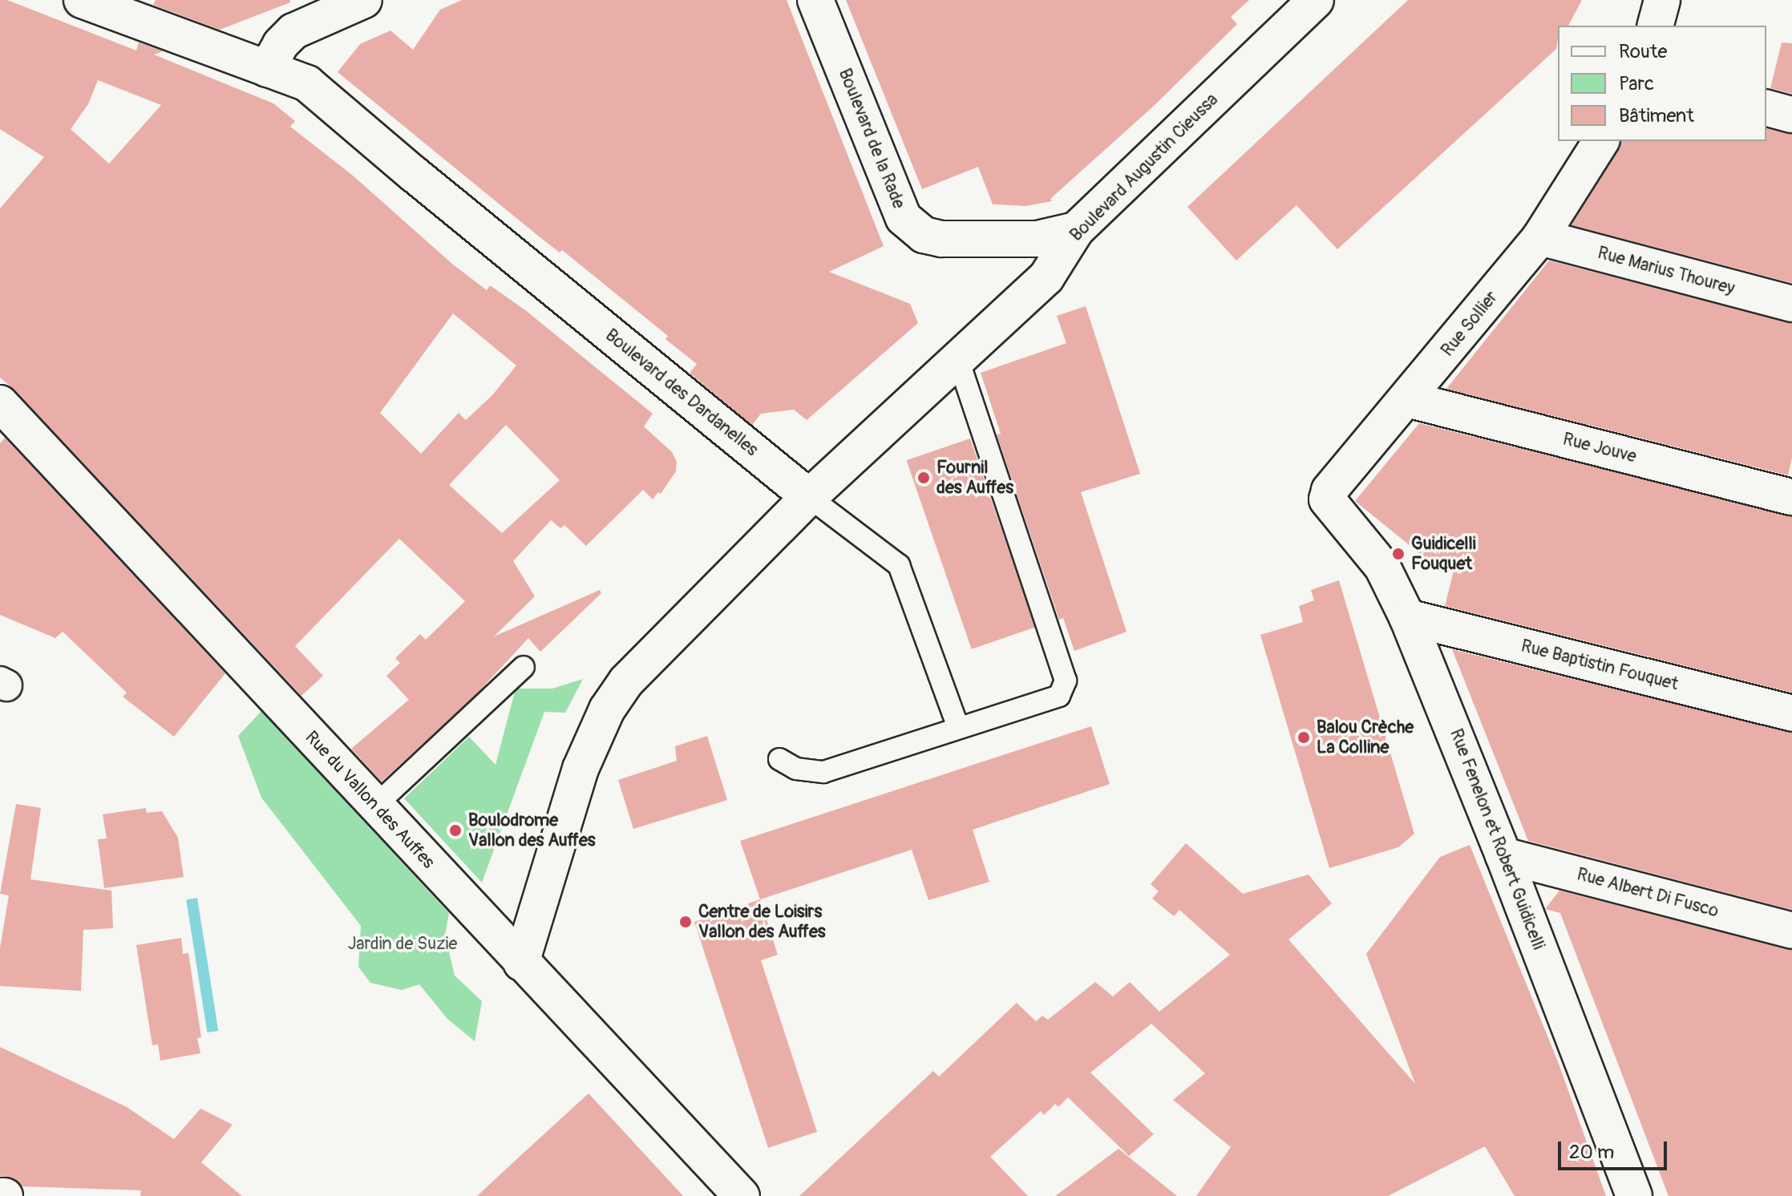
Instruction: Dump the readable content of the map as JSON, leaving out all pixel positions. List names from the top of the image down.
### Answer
{
  "streets": {
    "street": [
      "Boulevard de la Rade",
      "Boulevard Augustin Cieussa",
      "Rue Marius Thourey",
      "Rue Sollier",
      "Boulevard des Dardanelles",
      "Rue Jouve",
      "Rue Baptistin Fouquet",
      "Rue du Vallon des Auffes",
      "Rue Fenelon et Robert Guidicelli",
      "Rue Albert Di Fusco"
    ]
  },
  "crossings": [
    ["Boulevard de la Rade", "Boulevard Augustin Cieussa"],
    ["Boulevard Augustin Cieussa", "Boulevard des Dardanelles"],
    ["Rue Marius Thourey", "Rue Sollier"],
    ["Rue Sollier", "Rue Jouve"],
    ["Rue Sollier", "Rue Fenelon et Robert Guidicelli"],
    ["Rue Baptistin Fouquet", "Rue Fenelon et Robert Guidicelli"],
    ["Rue Fenelon et Robert Guidicelli", "Rue Albert Di Fusco"]
  ],
  "parks": ["Jardin de Suzie"],
  "places": [
    "Fournil des Auffes",
    "Guidicelli Fouquet",
    "Balou Crèche La Colline",
    "Boulodrome Vallon des Auffes",
    "Centre de Loisirs Vallon des Auffes"
  ],
  "legend": ["Route", "Parc", "Bâtiment"],
  "scale_bar": "20 m"
}
